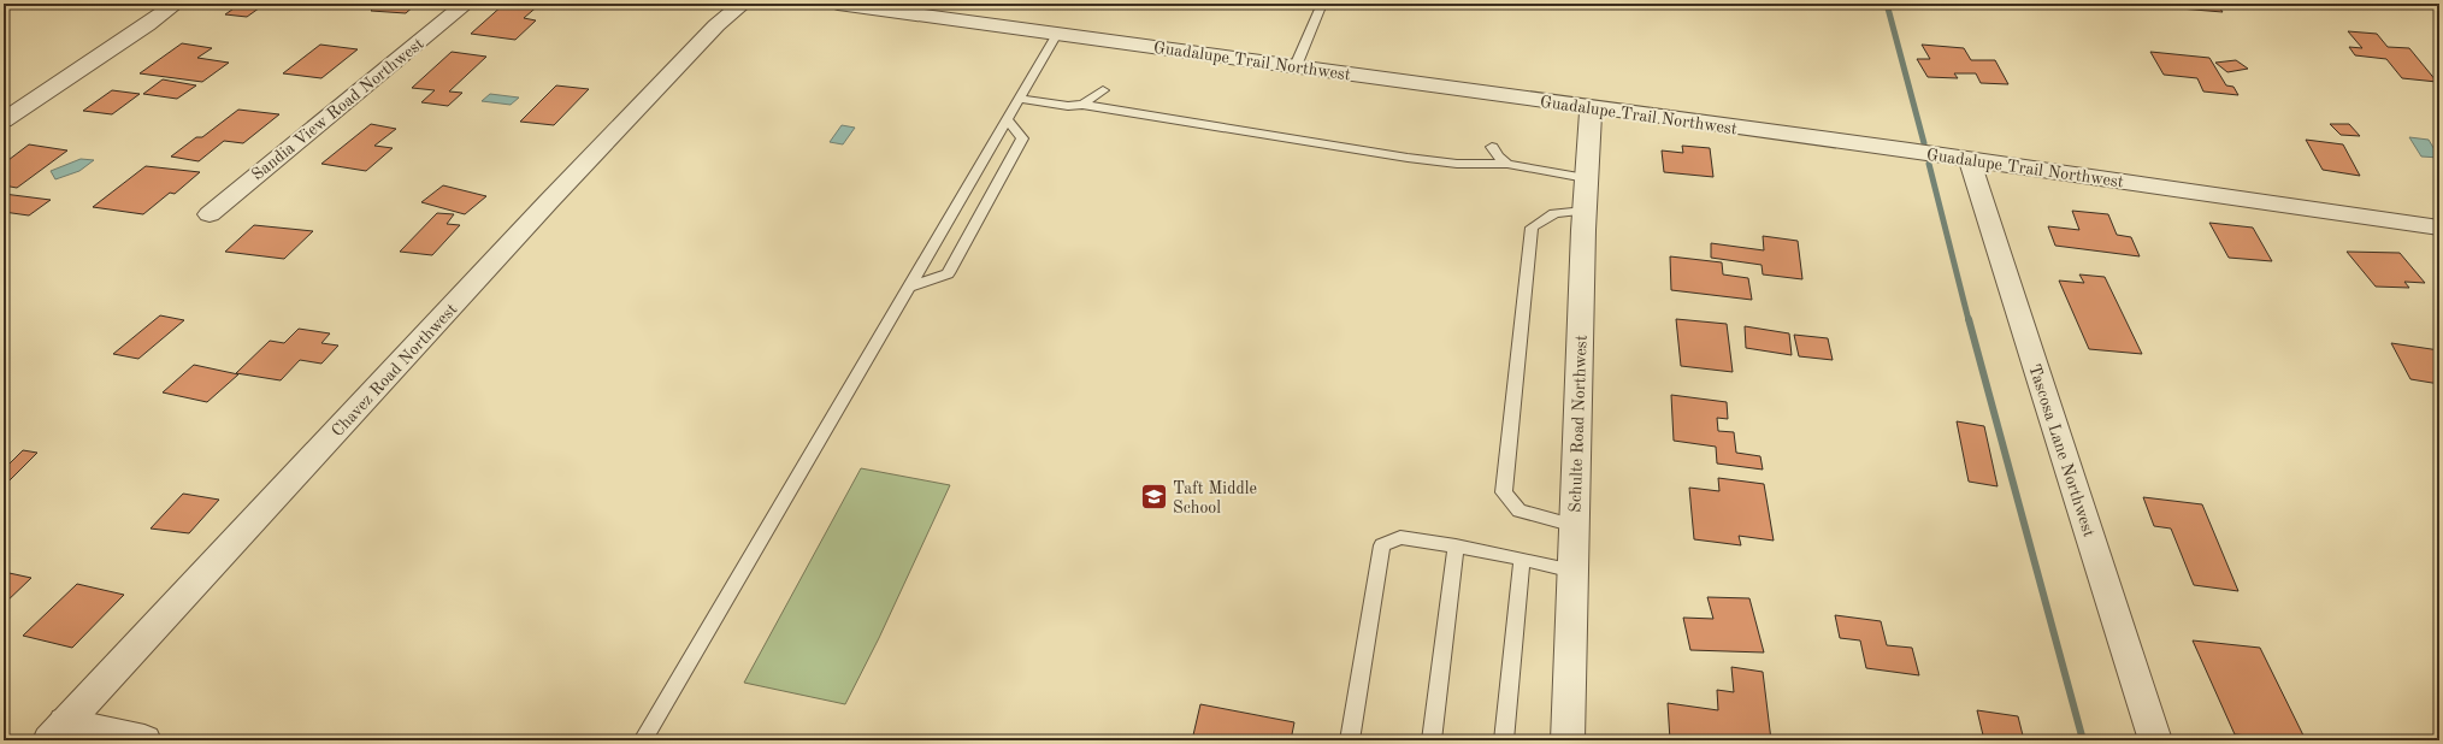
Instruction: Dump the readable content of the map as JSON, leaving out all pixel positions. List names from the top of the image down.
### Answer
{
  "streets": {
    "street": [
      "Guadalupe Trail Northwest",
      "Sandia View Road Northwest",
      "Chavez Road Northwest",
      "Schulte Road Northwest",
      "Tascosa Lane Northwest"
    ]
  },
  "crossings": [
    ["Guadalupe Trail Northwest", "Schulte Road Northwest"],
    ["Guadalupe Trail Northwest", "Tascosa Lane Northwest"]
  ],
  "places": {
    "school or university": ["Taft Middle School"]
  }
}
